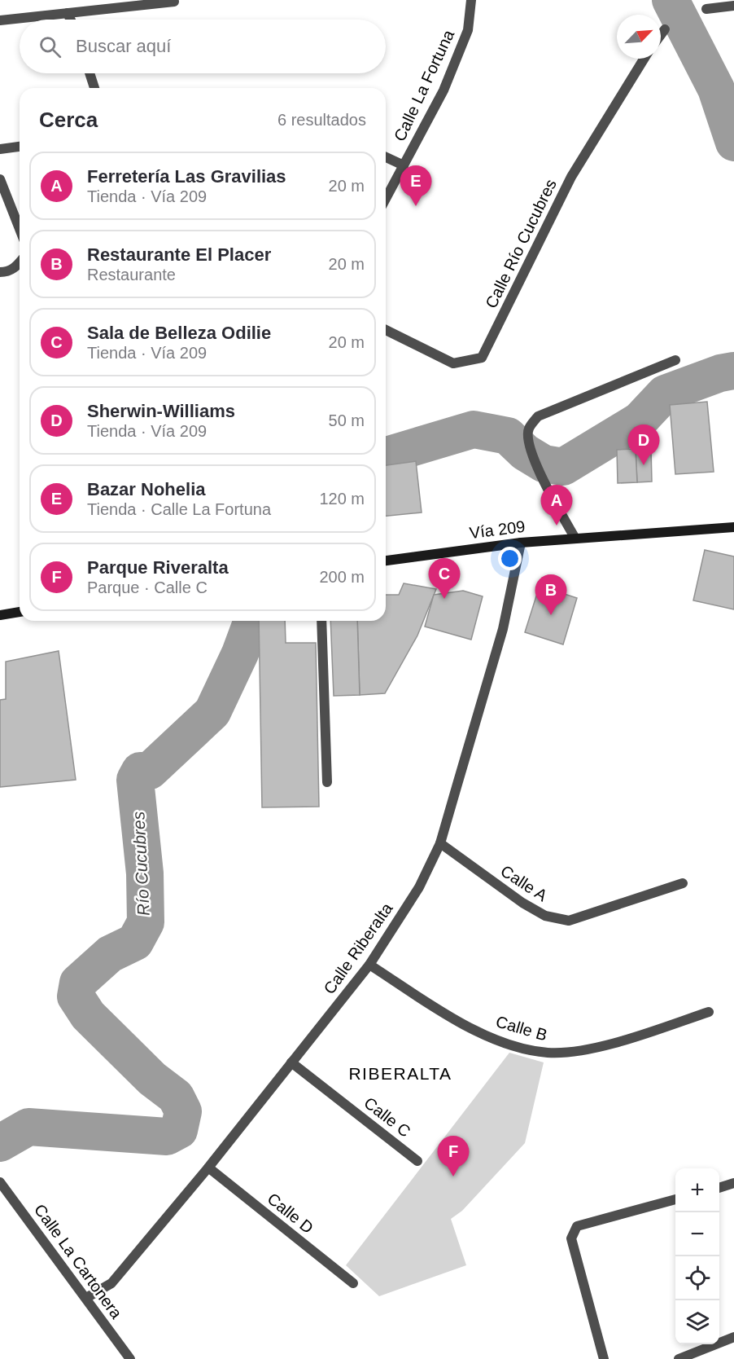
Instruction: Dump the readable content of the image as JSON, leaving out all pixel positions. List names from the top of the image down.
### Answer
{
  "streets": {
    "main road": ["Vía 209"],
    "street": [
      "Calle La Fortuna",
      "Calle Río Cucubres",
      "Calle A",
      "Calle Riberalta",
      "Calle B",
      "Calle C",
      "Calle D",
      "Calle La Cartonera"
    ]
  },
  "crossings": [
    ["Vía 209", "Calle Riberalta"],
    ["Calle A", "Calle Riberalta"],
    ["Calle Riberalta", "Calle B"],
    ["Calle Riberalta", "Calle C"],
    ["Calle Riberalta", "Calle D"],
    ["Calle Riberalta", "Calle La Cartonera"]
  ],
  "districts": ["RIBERALTA"],
  "water": ["Río Cucubres"],
  "north": "top right",
  "page": {
    "search": "Buscar aquí",
    "heading": ["Cerca", "6 resultados"],
    "list": [
      {
        "mark": "A",
        "name": "Ferretería Las Gravilias",
        "note": "Tienda · Vía 209",
        "value": "20 m"
      },
      {
        "mark": "B",
        "name": "Restaurante El Placer",
        "note": "Restaurante",
        "value": "20 m"
      },
      {
        "mark": "C",
        "name": "Sala de Belleza Odilie",
        "note": "Tienda · Vía 209",
        "value": "20 m"
      },
      {
        "mark": "D",
        "name": "Sherwin-Williams",
        "note": "Tienda · Vía 209",
        "value": "50 m"
      },
      {
        "mark": "E",
        "name": "Bazar Nohelia",
        "note": "Tienda · Calle La Fortuna",
        "value": "120 m"
      },
      {
        "mark": "F",
        "name": "Parque Riveralta",
        "note": "Parque · Calle C",
        "value": "200 m"
      }
    ],
    "pins": [
      "E",
      "D",
      "A",
      "C",
      "B",
      "F"
    ],
    "map_buttons": ["+", "−"]
  }
}
